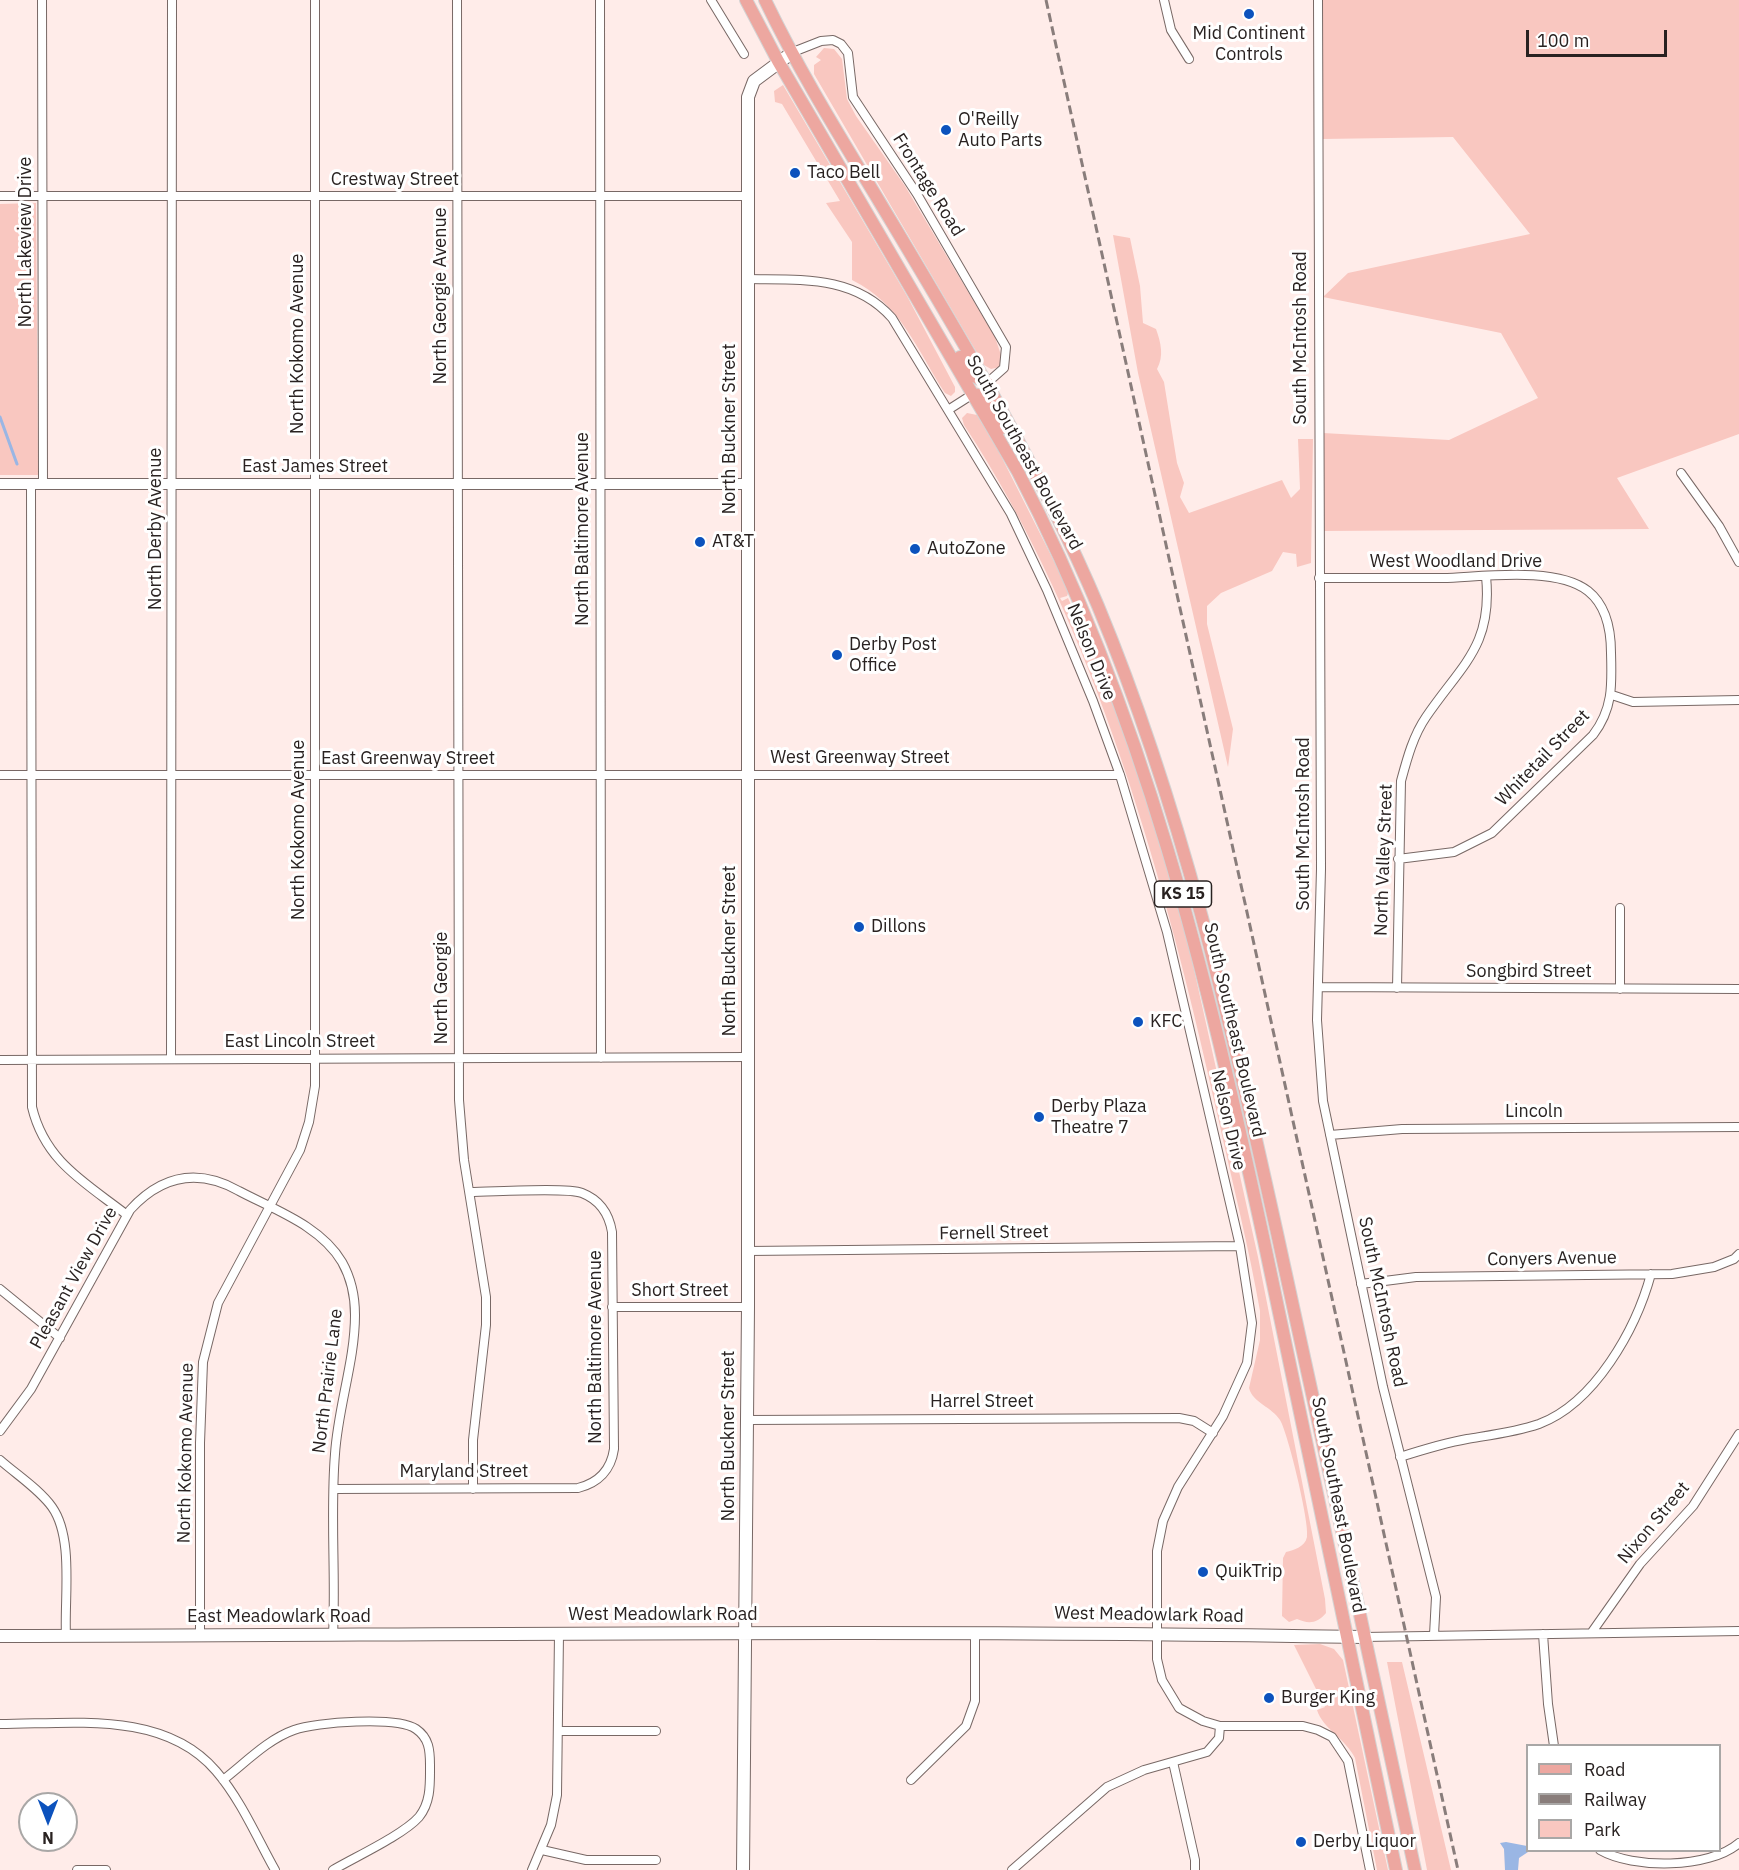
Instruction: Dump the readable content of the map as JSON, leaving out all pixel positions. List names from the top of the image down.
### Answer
{
  "streets": {
    "main road": [
      "North Buckner Street",
      "South Southeast Boulevard",
      "KS 15",
      "West Meadowlark Road",
      "East Meadowlark Road"
    ],
    "street": [
      "Crestway Street",
      "Frontage Road",
      "North Lakeview Drive",
      "North Georgie Avenue",
      "South McIntosh Road",
      "North Kokomo Avenue",
      "East James Street",
      "North Derby Avenue",
      "North Baltimore Avenue",
      "West Woodland Drive",
      "Nelson Drive",
      "West Greenway Street",
      "Whitetail Street",
      "East Greenway Street",
      "North Valley Street",
      "Songbird Street",
      "North Georgie",
      "East Lincoln Street",
      "Lincoln",
      "Fernell Street",
      "Conyers Avenue",
      "Pleasant View Drive",
      "Short Street",
      "North Prairie Lane",
      "Harrel Street",
      "Maryland Street",
      "Nixon Street"
    ]
  },
  "crossings": [
    ["Crestway Street", "North Lakeview Drive"],
    ["Crestway Street", "North Georgie Avenue"],
    ["Crestway Street", "North Kokomo Avenue"],
    ["Crestway Street", "North Buckner Street"],
    ["Crestway Street", "North Derby Avenue"],
    ["Crestway Street", "North Baltimore Avenue"],
    ["Frontage Road", "North Buckner Street"],
    ["Frontage Road", "South Southeast Boulevard"],
    ["North Lakeview Drive", "East James Street"],
    ["North Georgie Avenue", "East James Street"],
    ["North Georgie Avenue", "North Georgie"],
    ["South McIntosh Road", "West Woodland Drive"],
    ["South McIntosh Road", "Songbird Street"],
    ["South McIntosh Road", "Lincoln"],
    ["South McIntosh Road", "Conyers Avenue"],
    ["South McIntosh Road", "West Meadowlark Road"],
    ["North Kokomo Avenue", "East James Street"],
    ["North Kokomo Avenue", "East Greenway Street"],
    ["North Kokomo Avenue", "East Lincoln Street"],
    ["North Kokomo Avenue", "Pleasant View Drive"],
    ["North Kokomo Avenue", "North Prairie Lane"],
    ["North Kokomo Avenue", "East Meadowlark Road"],
    ["North Buckner Street", "South Southeast Boulevard"],
    ["North Buckner Street", "East James Street"],
    ["North Buckner Street", "Nelson Drive"],
    ["North Buckner Street", "West Greenway Street"],
    ["North Buckner Street", "East Lincoln Street"],
    ["North Buckner Street", "Fernell Street"],
    ["North Buckner Street", "Short Street"],
    ["North Buckner Street", "Harrel Street"],
    ["North Buckner Street", "West Meadowlark Road"],
    ["South Southeast Boulevard", "West Meadowlark Road"],
    ["East James Street", "North Derby Avenue"],
    ["East James Street", "North Baltimore Avenue"],
    ["East James Street", "North Georgie"],
    ["North Derby Avenue", "East Greenway Street"],
    ["North Derby Avenue", "East Lincoln Street"],
    ["North Baltimore Avenue", "West Greenway Street"],
    ["North Baltimore Avenue", "East Greenway Street"],
    ["North Baltimore Avenue", "North Georgie"],
    ["North Baltimore Avenue", "East Lincoln Street"],
    ["North Baltimore Avenue", "Short Street"],
    ["North Baltimore Avenue", "Maryland Street"],
    ["West Woodland Drive", "Whitetail Street"],
    ["West Woodland Drive", "North Valley Street"],
    ["Nelson Drive", "West Greenway Street"],
    ["Nelson Drive", "Fernell Street"],
    ["Nelson Drive", "Harrel Street"],
    ["Nelson Drive", "West Meadowlark Road"],
    ["West Greenway Street", "East Greenway Street"],
    ["Whitetail Street", "North Valley Street"],
    ["East Greenway Street", "North Georgie"],
    ["North Valley Street", "Songbird Street"],
    ["North Georgie", "East Lincoln Street"],
    ["North Georgie", "Maryland Street"],
    ["Pleasant View Drive", "North Prairie Lane"],
    ["North Prairie Lane", "Maryland Street"],
    ["North Prairie Lane", "East Meadowlark Road"],
    ["Nixon Street", "West Meadowlark Road"],
    ["West Meadowlark Road", "East Meadowlark Road"]
  ],
  "places": [
    "Mid Continent Controls",
    "O'Reilly Auto Parts",
    "Taco Bell",
    "AT&T",
    "AutoZone",
    "Derby Post Office",
    "Dillons",
    "KFC",
    "Derby Plaza Theatre 7",
    "QuikTrip",
    "Burger King",
    "Derby Liquor"
  ],
  "legend": ["Road", "Railway", "Park"],
  "scale_bar": "100 m",
  "north": "bottom"
}
